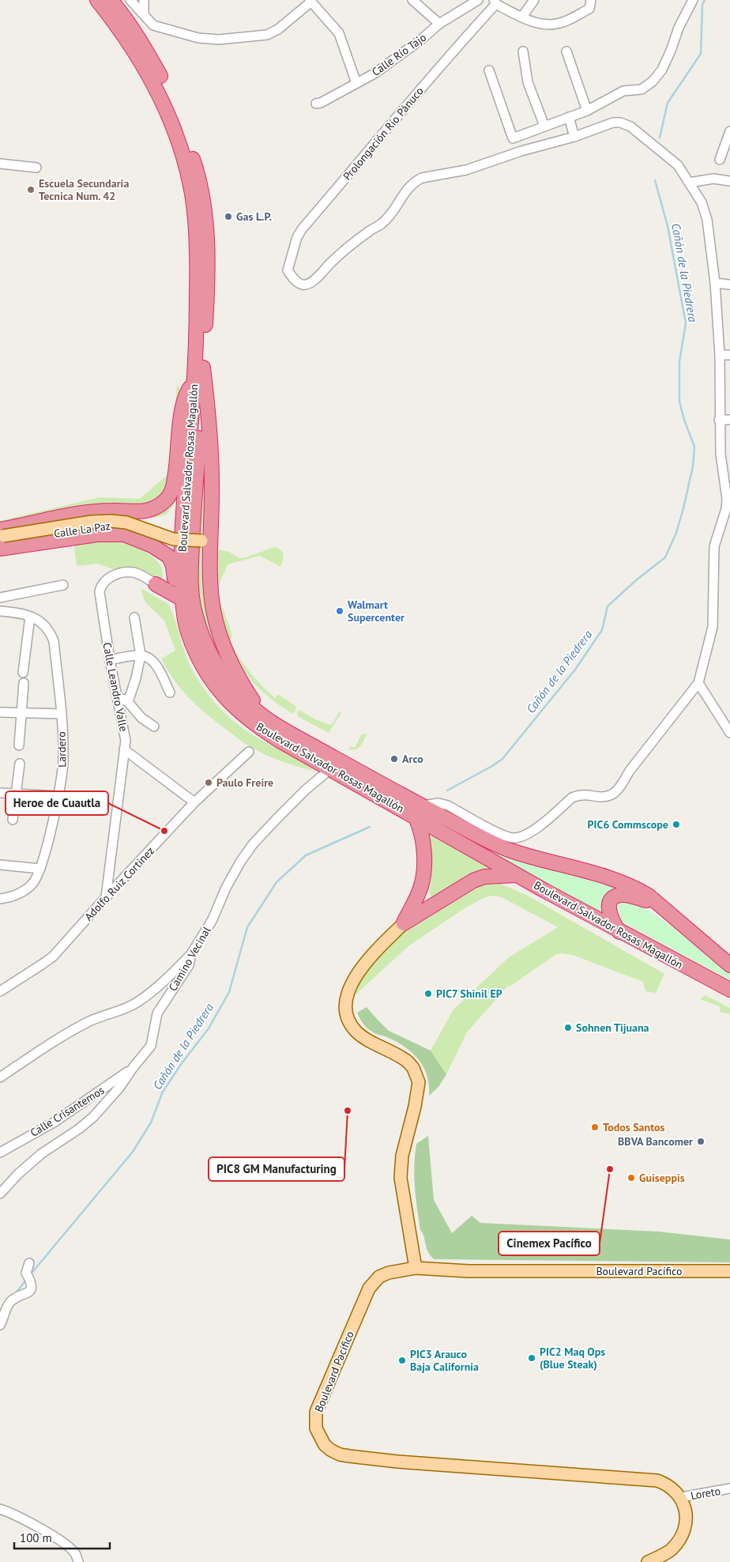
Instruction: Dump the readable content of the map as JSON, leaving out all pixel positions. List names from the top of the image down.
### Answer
{
  "streets": {
    "highway": ["Boulevard Salvador Rosas Magallón"],
    "main road": ["Calle La Paz", "Boulevard Pacífico"],
    "street": [
      "Calle Río Tajo",
      "Prolongación Río Pánuco",
      "Calle Leandro Valle",
      "Lardero",
      "Adolfo Ruiz Cortinez",
      "Camino Vecinal",
      "Calle Crisantemos",
      "Loreto"
    ]
  },
  "crossings": [
    ["Boulevard Salvador Rosas Magallón", "Camino Vecinal"],
    ["Calle Leandro Valle", "Adolfo Ruiz Cortinez"],
    ["Camino Vecinal", "Calle Crisantemos"],
    ["Boulevard Pacífico", "Loreto"]
  ],
  "water": ["Cañón de la Piedrera"],
  "places": [
    "Escuela Secundaria Tecnica Num. 42",
    "Gas L.P.",
    "Walmart Supercenter",
    "Arco",
    "Paulo Freire",
    "PIC6 Commscope",
    "Heroe de Cuautla",
    "PIC7 Shinil EP",
    "Sohnen Tijuana",
    "PIC8 GM Manufacturing",
    "Todos Santos",
    "BBVA Bancomer",
    "Cinemex Pacífico",
    "Guiseppis",
    "PIC2 Maq Ops (Blue Steak)",
    "PIC3 Arauco Baja California"
  ],
  "scale_bar": "100 m"
}
